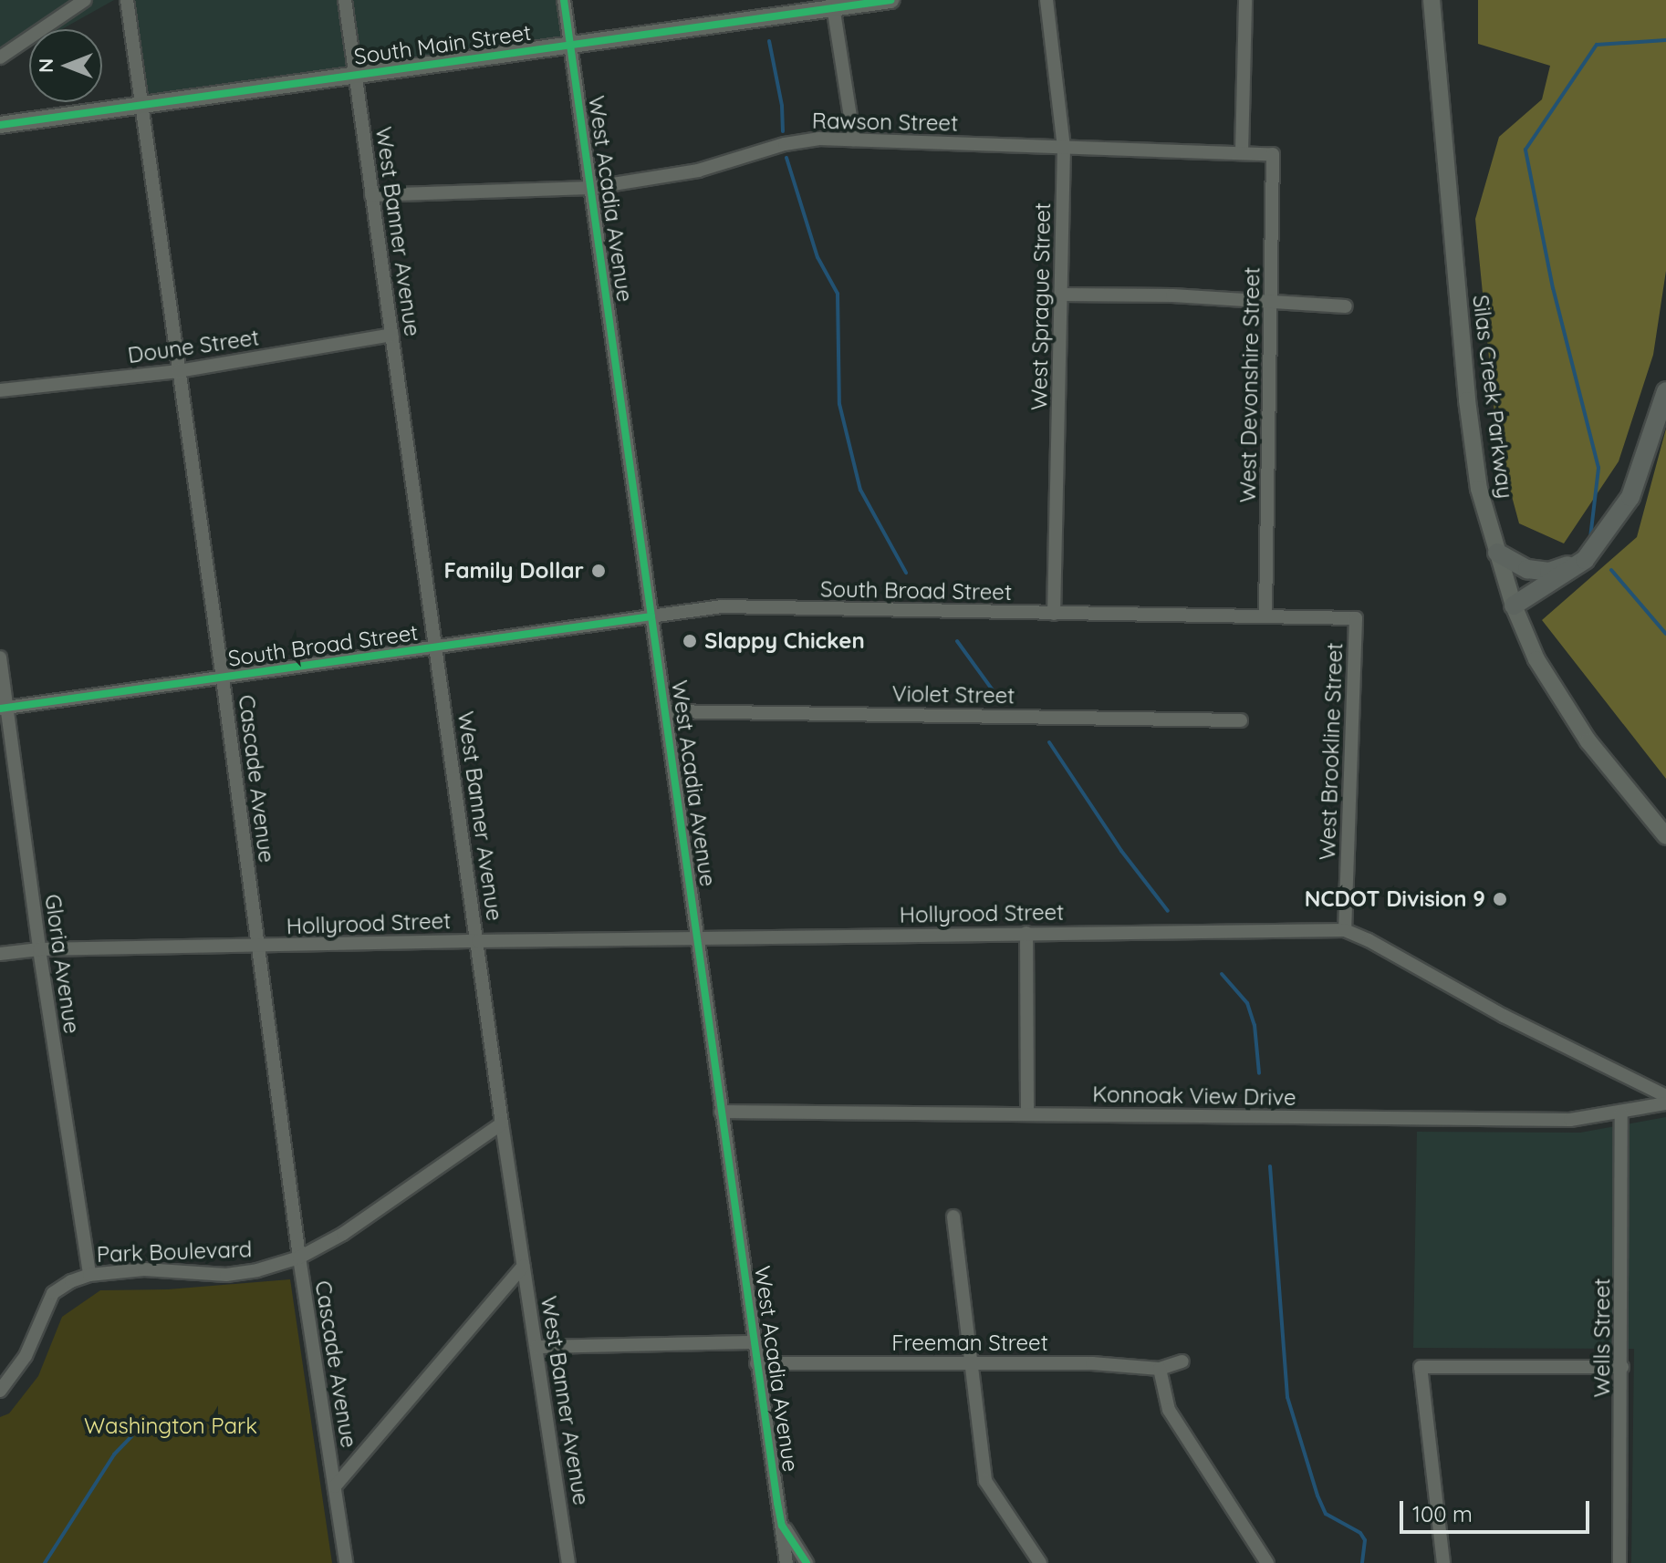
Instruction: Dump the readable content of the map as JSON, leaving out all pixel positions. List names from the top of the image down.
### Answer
{
  "streets": {
    "main road": ["South Main Street", "Silas Creek Parkway"],
    "street": [
      "Rawson Street",
      "West Acadia Avenue",
      "West Banner Avenue",
      "West Sprague Street",
      "Doune Street",
      "West Devonshire Street",
      "South Broad Street",
      "Violet Street",
      "West Brookline Street",
      "Cascade Avenue",
      "Hollyrood Street",
      "Gloria Avenue",
      "Konnoak View Drive",
      "Park Boulevard",
      "Wells Street",
      "Freeman Street"
    ]
  },
  "crossings": [
    ["South Main Street", "West Acadia Avenue"],
    ["South Main Street", "West Banner Avenue"],
    ["South Main Street", "Cascade Avenue"],
    ["Rawson Street", "West Acadia Avenue"],
    ["Rawson Street", "West Banner Avenue"],
    ["Rawson Street", "West Sprague Street"],
    ["Rawson Street", "West Devonshire Street"],
    ["West Acadia Avenue", "South Broad Street"],
    ["West Acadia Avenue", "Violet Street"],
    ["West Acadia Avenue", "Hollyrood Street"],
    ["West Acadia Avenue", "Konnoak View Drive"],
    ["West Acadia Avenue", "Freeman Street"],
    ["West Banner Avenue", "Doune Street"],
    ["West Banner Avenue", "South Broad Street"],
    ["West Banner Avenue", "Hollyrood Street"],
    ["West Banner Avenue", "Park Boulevard"],
    ["West Sprague Street", "South Broad Street"],
    ["Doune Street", "Cascade Avenue"],
    ["West Devonshire Street", "South Broad Street"],
    ["South Broad Street", "West Brookline Street"],
    ["South Broad Street", "Cascade Avenue"],
    ["South Broad Street", "Gloria Avenue"],
    ["West Brookline Street", "Hollyrood Street"],
    ["Cascade Avenue", "Hollyrood Street"],
    ["Cascade Avenue", "Park Boulevard"],
    ["Gloria Avenue", "Park Boulevard"],
    ["Konnoak View Drive", "Wells Street"]
  ],
  "parks": ["Washington Park"],
  "places": ["Family Dollar", "Slappy Chicken", "NCDOT Division 9"],
  "scale_bar": "100 m",
  "north": "left"
}
